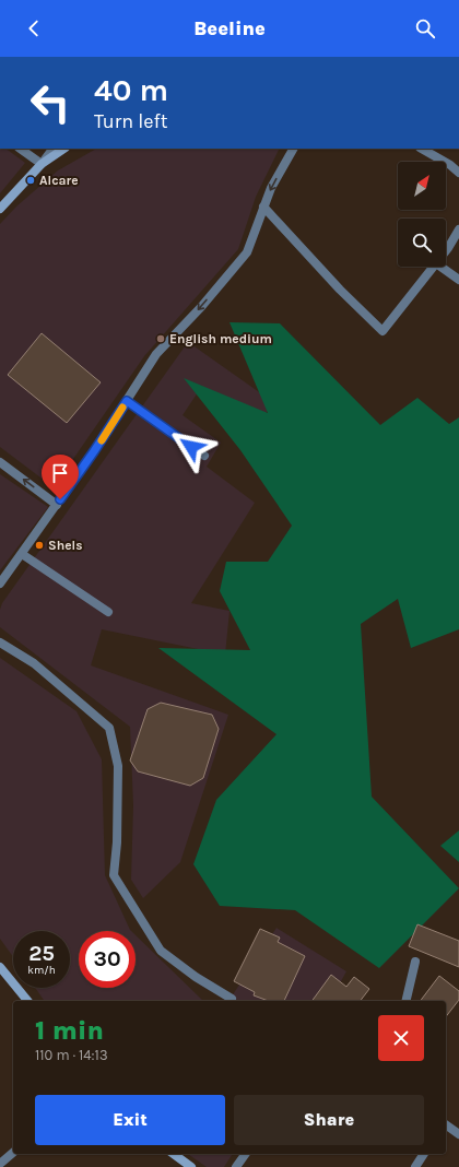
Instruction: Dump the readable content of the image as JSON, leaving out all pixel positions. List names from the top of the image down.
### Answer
{
  "places": ["Alcare", "English medium", "Shels"],
  "north": "top right",
  "page": {
    "header": "Beeline",
    "turn": ["40 m", "Turn left"],
    "speed": "25 km/h",
    "limit": "30",
    "heading": ["1 min", "110 m · 14:13"],
    "buttons": ["Exit", "Share"]
  }
}
